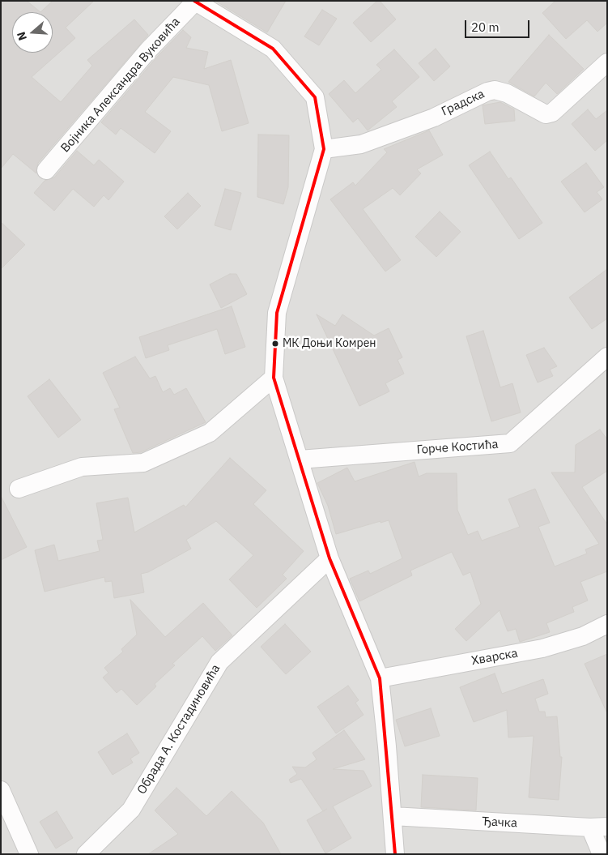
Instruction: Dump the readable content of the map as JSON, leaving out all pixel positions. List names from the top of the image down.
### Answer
{
  "streets": {
    "street": [
      "Војника Александра Вуковића",
      "Градска",
      "Горче Костића",
      "Хварска",
      "Обрада А. Костадиновића",
      "Ђачка"
    ]
  },
  "places": ["МК Доњи Комрен"],
  "scale_bar": "20 m",
  "north": "left"
}
